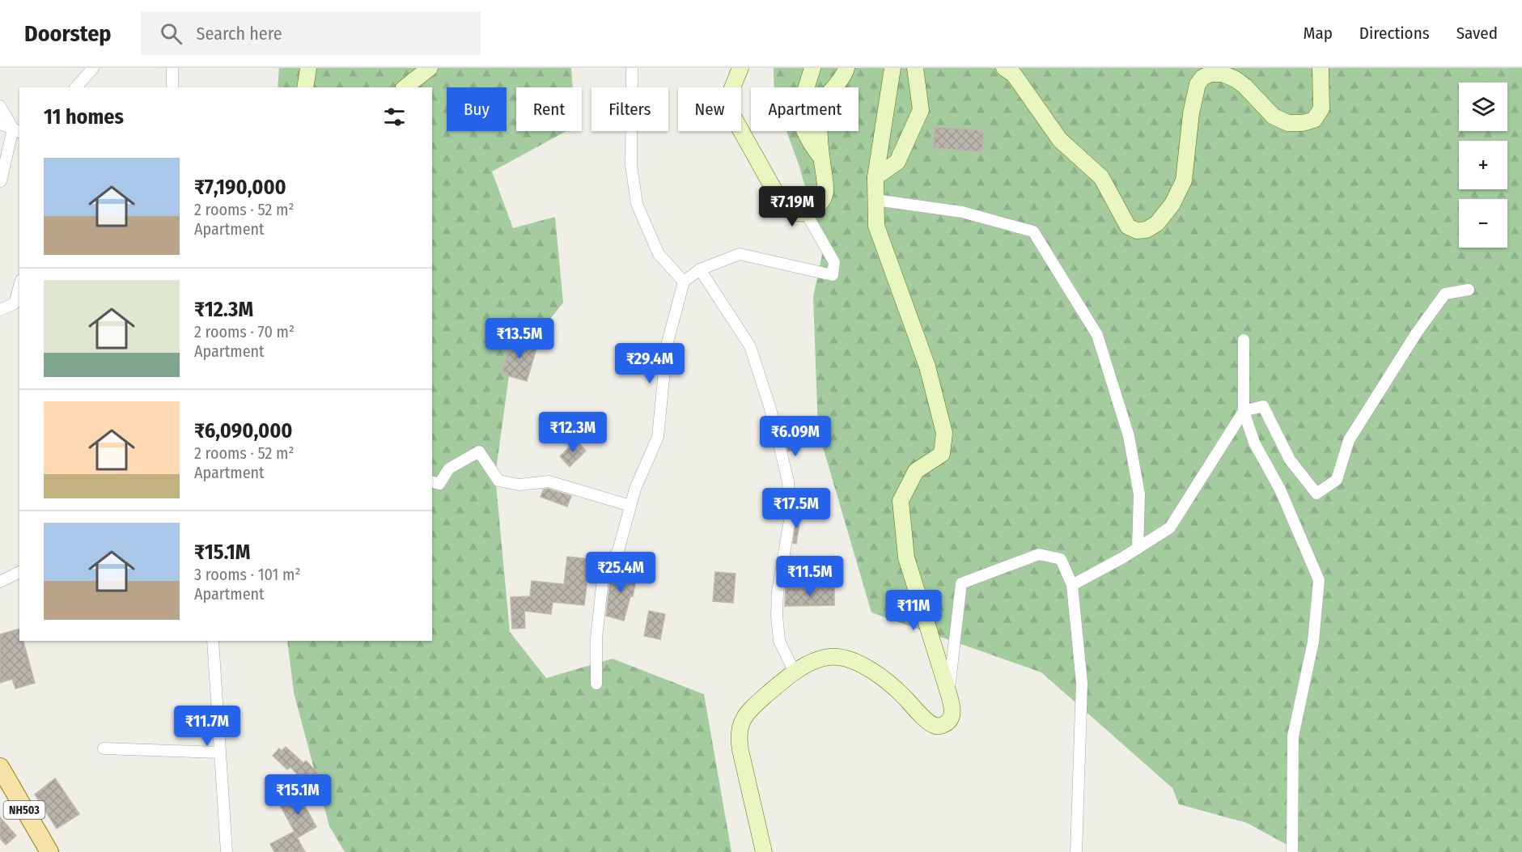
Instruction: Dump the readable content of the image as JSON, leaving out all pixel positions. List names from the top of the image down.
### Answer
{
  "streets": {
    "main road": ["NH503"]
  },
  "page": {
    "header": "Doorstep",
    "search": "Search here",
    "nav": ["Map", "Directions", "Saved"],
    "map_buttons": ["+", "−"],
    "chip": [
      "Buy",
      "Rent",
      "Filters",
      "New",
      "Apartment"
    ],
    "heading": "11 homes",
    "list": [
      {
        "name": "₹7,190,000",
        "note": "2 rooms · 52 m² · Apartment"
      },
      {
        "name": "₹12.3M",
        "note": "2 rooms · 70 m² · Apartment"
      },
      {
        "name": "₹6,090,000",
        "note": "2 rooms · 52 m² · Apartment"
      },
      {
        "name": "₹15.1M",
        "note": "3 rooms · 101 m² · Apartment"
      }
    ],
    "price": [
      "₹7.19M",
      "₹13.5M",
      "₹29.4M",
      "₹12.3M",
      "₹6.09M",
      "₹17.5M",
      "₹25.4M",
      "₹11.5M",
      "₹11M",
      "₹11.7M",
      "₹15.1M"
    ]
  }
}
